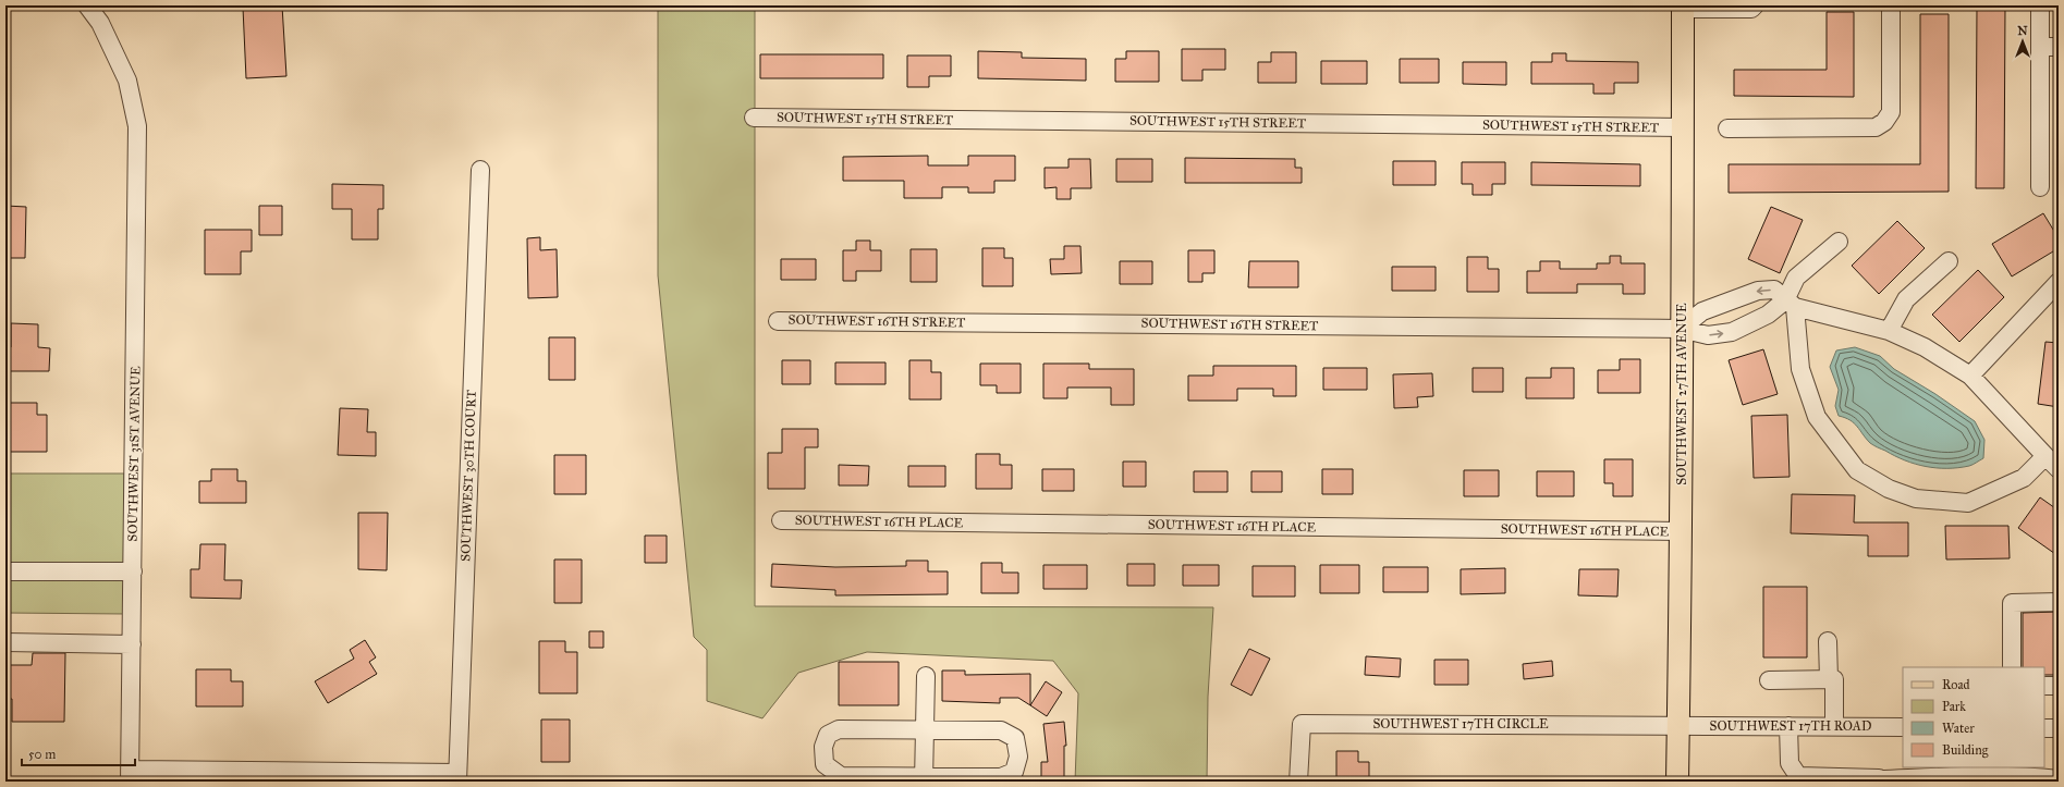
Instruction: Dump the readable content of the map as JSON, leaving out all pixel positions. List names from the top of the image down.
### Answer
{
  "streets": {
    "main road": ["SOUTHWEST 27TH AVENUE"],
    "street": [
      "SOUTHWEST 15TH STREET",
      "SOUTHWEST 16TH STREET",
      "SOUTHWEST 31ST AVENUE",
      "SOUTHWEST 30TH COURT",
      "SOUTHWEST 16TH PLACE",
      "SOUTHWEST 17TH CIRCLE",
      "SOUTHWEST 17TH ROAD"
    ]
  },
  "crossings": [
    ["SOUTHWEST 15TH STREET", "SOUTHWEST 27TH AVENUE"],
    ["SOUTHWEST 16TH STREET", "SOUTHWEST 27TH AVENUE"],
    ["SOUTHWEST 27TH AVENUE", "SOUTHWEST 16TH PLACE"],
    ["SOUTHWEST 27TH AVENUE", "SOUTHWEST 17TH CIRCLE"],
    ["SOUTHWEST 27TH AVENUE", "SOUTHWEST 17TH ROAD"],
    ["SOUTHWEST 17TH CIRCLE", "SOUTHWEST 17TH ROAD"]
  ],
  "legend": [
    "Road",
    "Park",
    "Water",
    "Building"
  ],
  "scale_bar": "50 m",
  "north": "top"
}
